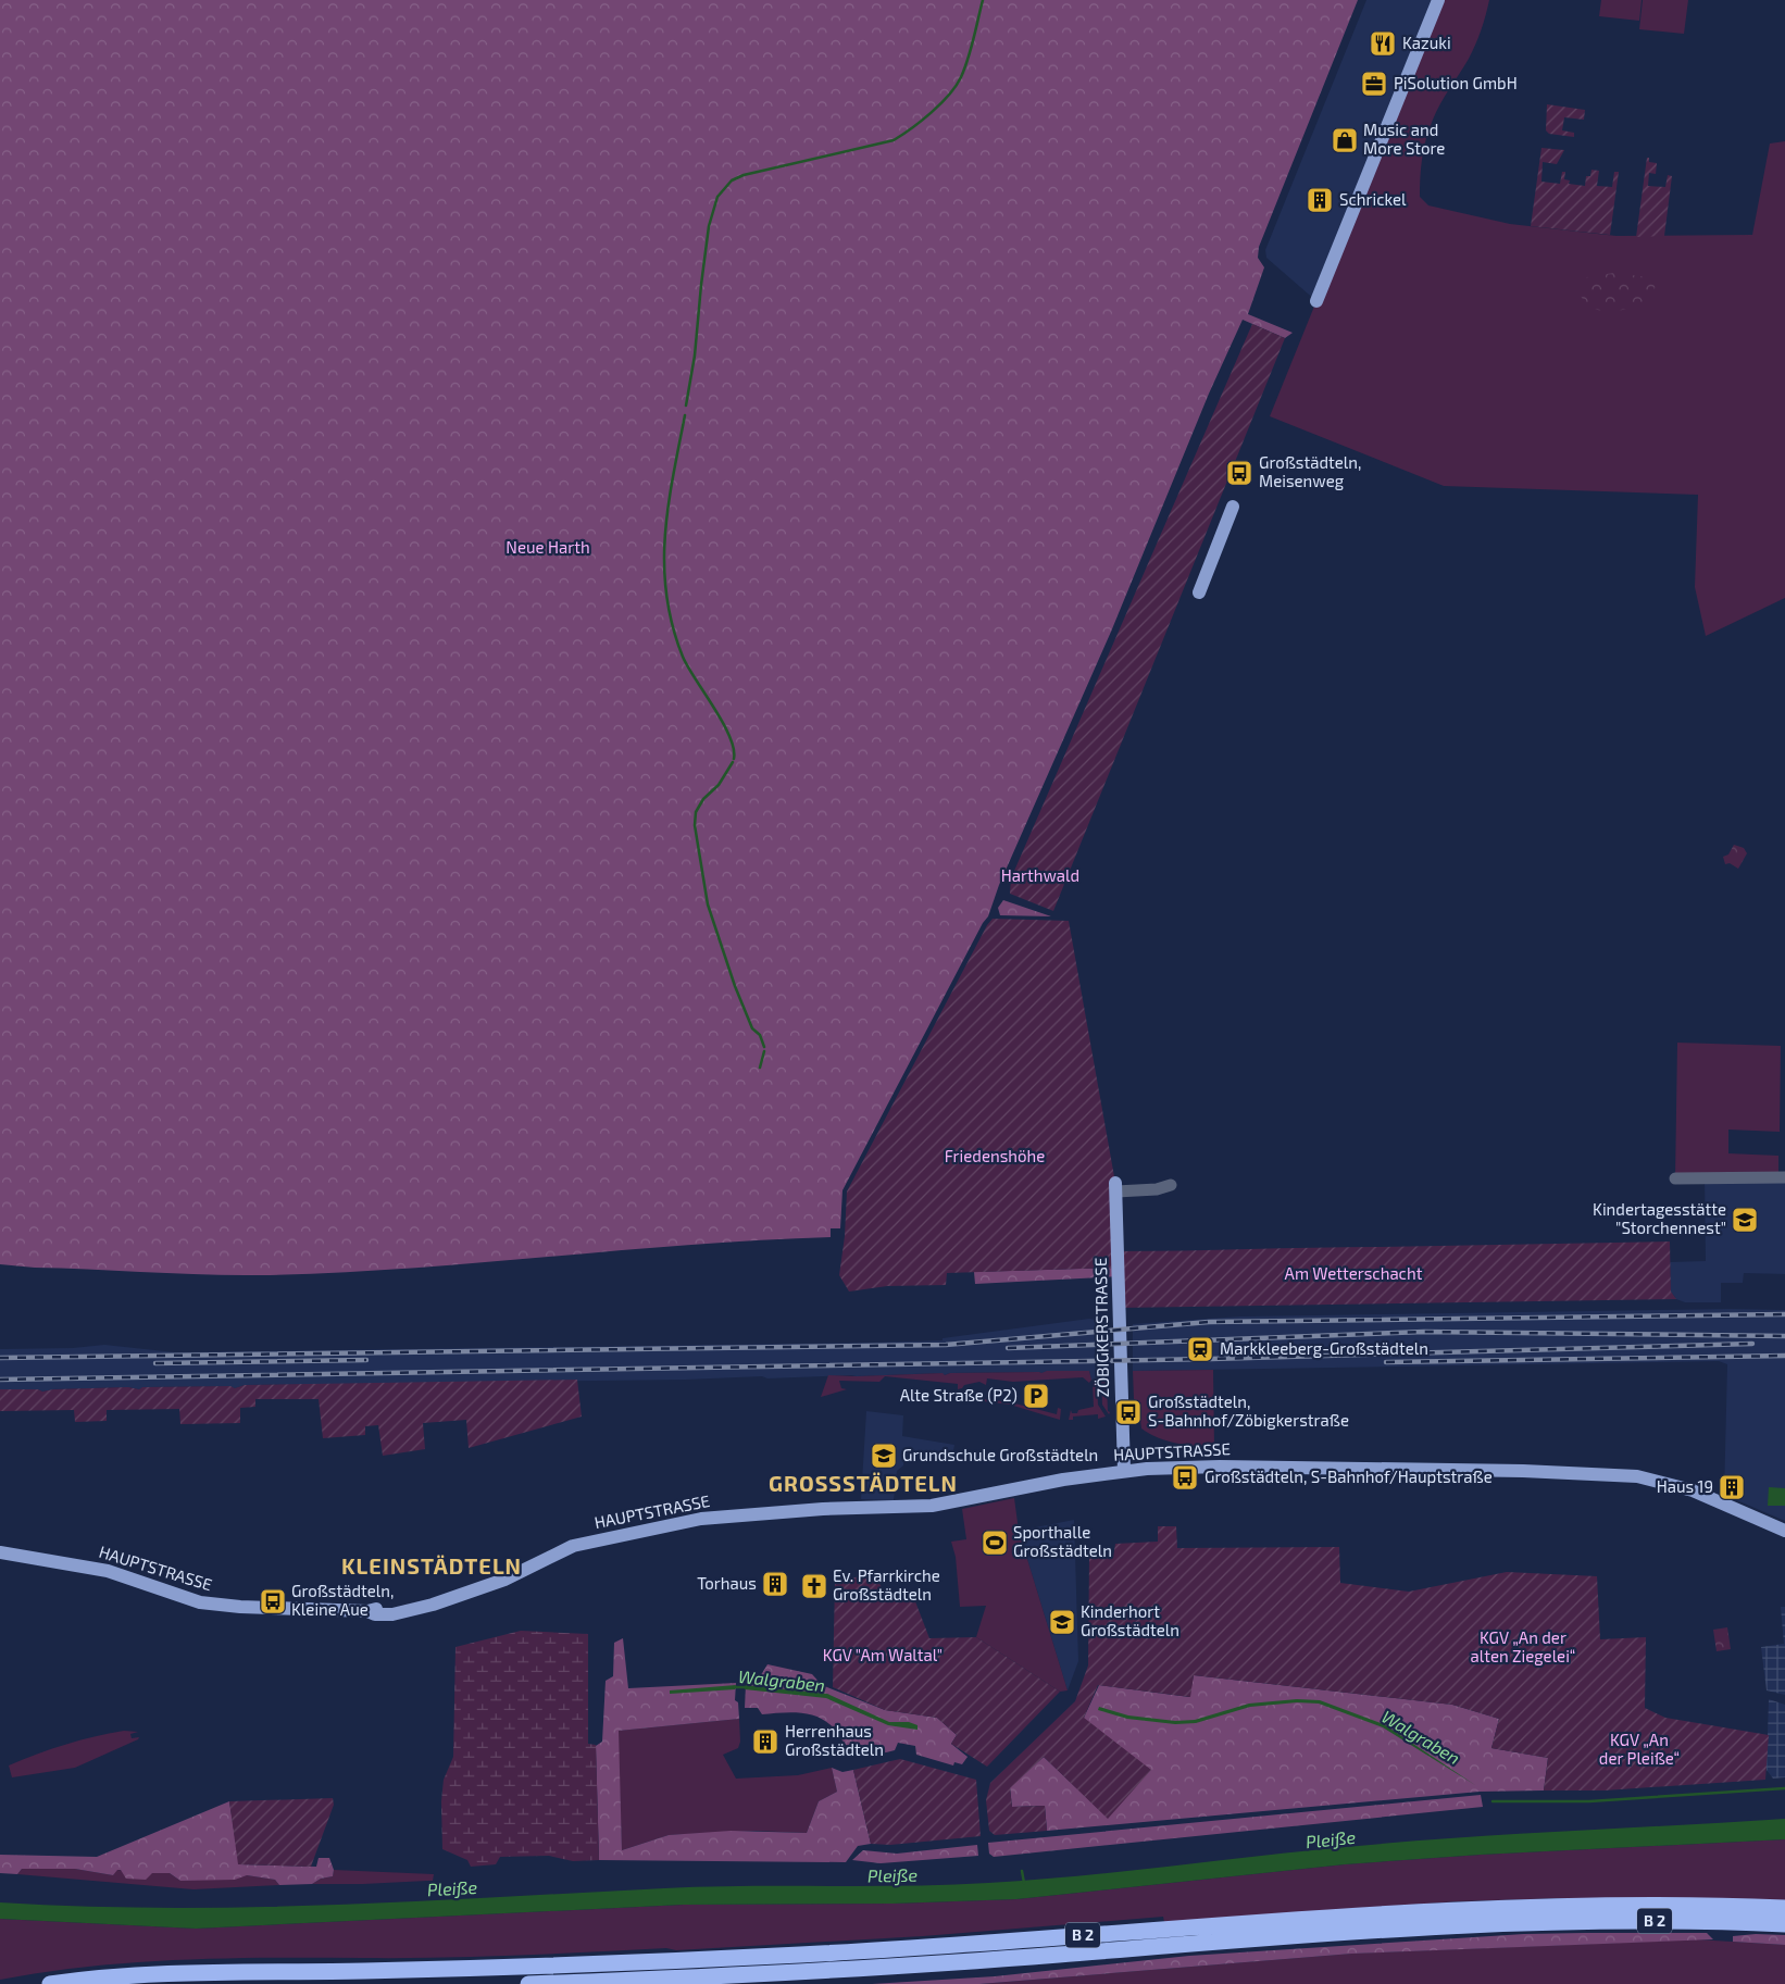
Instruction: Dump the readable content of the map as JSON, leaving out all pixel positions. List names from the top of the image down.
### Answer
{
  "streets": {
    "highway": ["B 2"],
    "main road": ["ZÖBIGKERSTRASSE", "HAUPTSTRASSE"]
  },
  "crossings": [
    ["ZÖBIGKERSTRASSE", "HAUPTSTRASSE"]
  ],
  "districts": ["GROSSSTÄDTELN", "KLEINSTÄDTELN"],
  "water": ["Walgraben", "Pleiße"],
  "parks": [
    "Neue Harth",
    "Harthwald",
    "Friedenshöhe",
    "Am Wetterschacht",
    "KGV „An der alten Ziegelei“",
    "KGV \"Am Waltal\"",
    "KGV „An der Pleiße“"
  ],
  "places": {
    "restaurant": ["Kazuki"],
    "office": ["PiSolution GmbH"],
    "shop": ["Music and More Store"],
    "building": [
      "Schrickel",
      "Haus 19",
      "Torhaus",
      "Herrenhaus Großstädteln"
    ],
    "bus stop": [
      "Großstädteln, Meisenweg",
      "Großstädteln, S-Bahnhof/Zöbigkerstraße",
      "Großstädteln, S-Bahnhof/Hauptstraße",
      "Großstädteln, Kleine Aue"
    ],
    "school or university": ["Kindertagesstätte \"Storchennest\"", "Grundschule Großstädteln", "Kinderhort Großstädteln"],
    "station": ["Markkleeberg-Großstädteln"],
    "parking": ["Alte Straße (P2)"],
    "sports": ["Sporthalle Großstädteln"],
    "church": ["Ev. Pfarrkirche Großstädteln"]
  }
}
